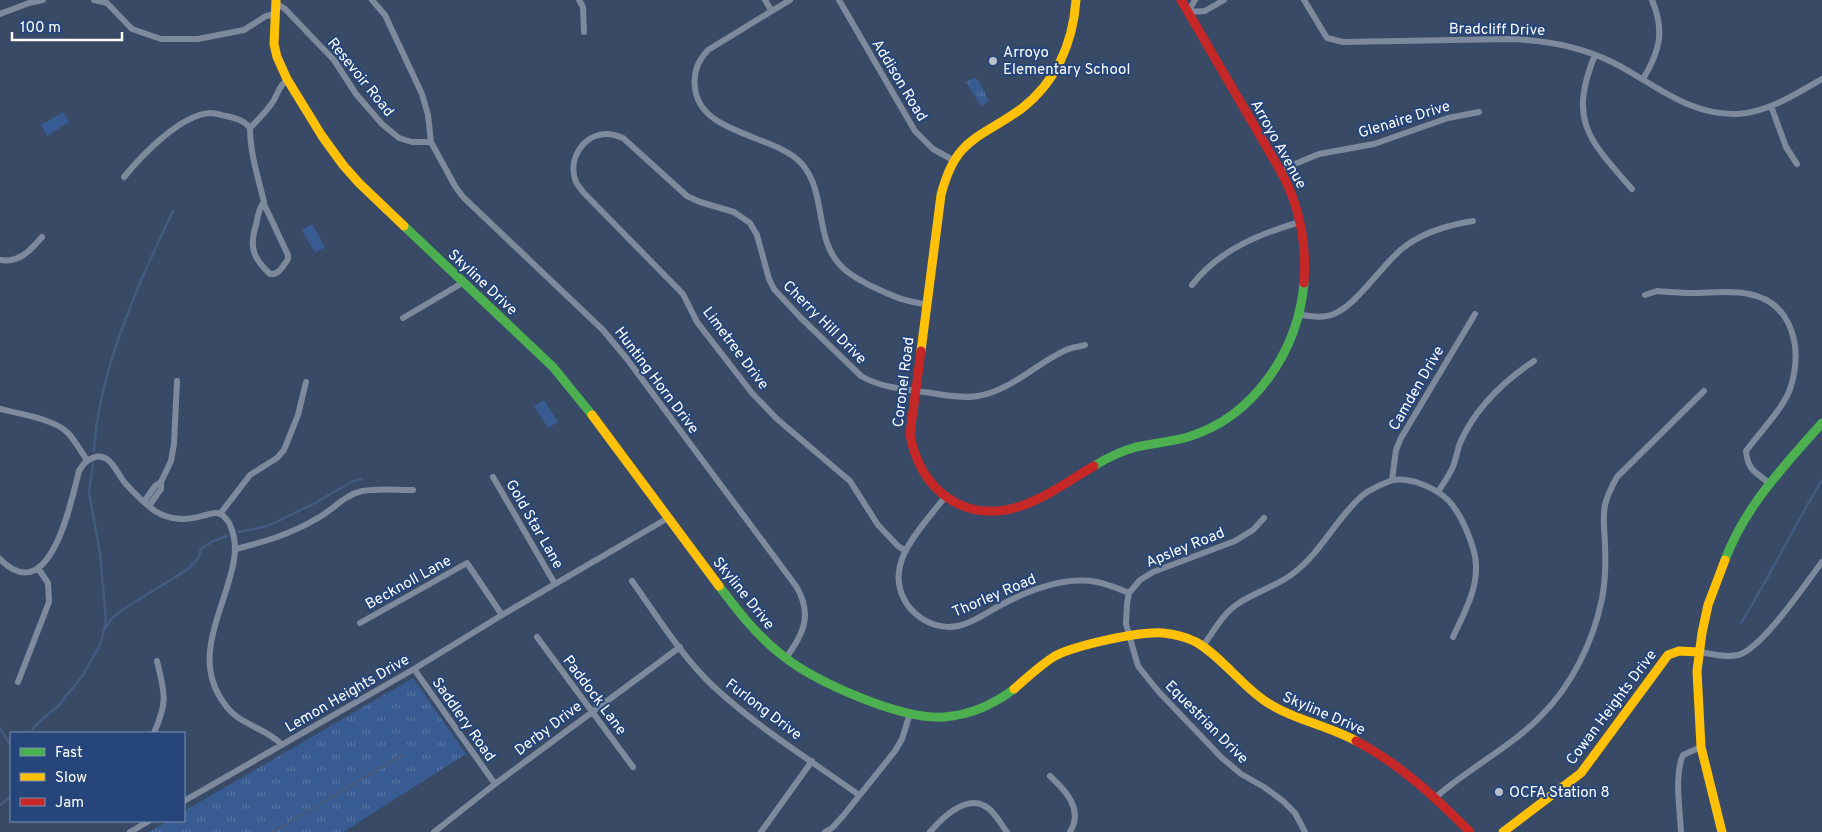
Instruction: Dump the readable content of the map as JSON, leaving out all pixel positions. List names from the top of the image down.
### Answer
{
  "streets": {
    "street": [
      "Bradcliff Drive",
      "Resevoir Road",
      "Addison Road",
      "Glenaire Drive",
      "Arroyo Avenue",
      "Skyline Drive",
      "Cherry Hill Drive",
      "Limetree Drive",
      "Hunting Horn Drive",
      "Coronel Road",
      "Camden Drive",
      "Gold Star Lane",
      "Apsley Road",
      "Becknoll Lane",
      "Thorley Road",
      "Lemon Heights Drive",
      "Paddock Lane",
      "Cowan Heights Drive",
      "Furlong Drive",
      "Saddlery Road",
      "Equestrian Drive",
      "Derby Drive"
    ]
  },
  "crossings": [
    ["Resevoir Road", "Skyline Drive"],
    ["Resevoir Road", "Hunting Horn Drive"],
    ["Addison Road", "Coronel Road"],
    ["Glenaire Drive", "Arroyo Avenue"],
    ["Arroyo Avenue", "Coronel Road"],
    ["Skyline Drive", "Hunting Horn Drive"],
    ["Skyline Drive", "Lemon Heights Drive"],
    ["Skyline Drive", "Equestrian Drive"],
    ["Cherry Hill Drive", "Limetree Drive"],
    ["Cherry Hill Drive", "Coronel Road"],
    ["Limetree Drive", "Thorley Road"],
    ["Coronel Road", "Thorley Road"],
    ["Gold Star Lane", "Lemon Heights Drive"],
    ["Apsley Road", "Thorley Road"],
    ["Becknoll Lane", "Lemon Heights Drive"],
    ["Lemon Heights Drive", "Saddlery Road"],
    ["Paddock Lane", "Derby Drive"],
    ["Furlong Drive", "Derby Drive"],
    ["Saddlery Road", "Derby Drive"]
  ],
  "places": ["Arroyo Elementary School", "OCFA Station 8"],
  "legend": ["Fast", "Slow", "Jam"],
  "scale_bar": "100 m"
}
